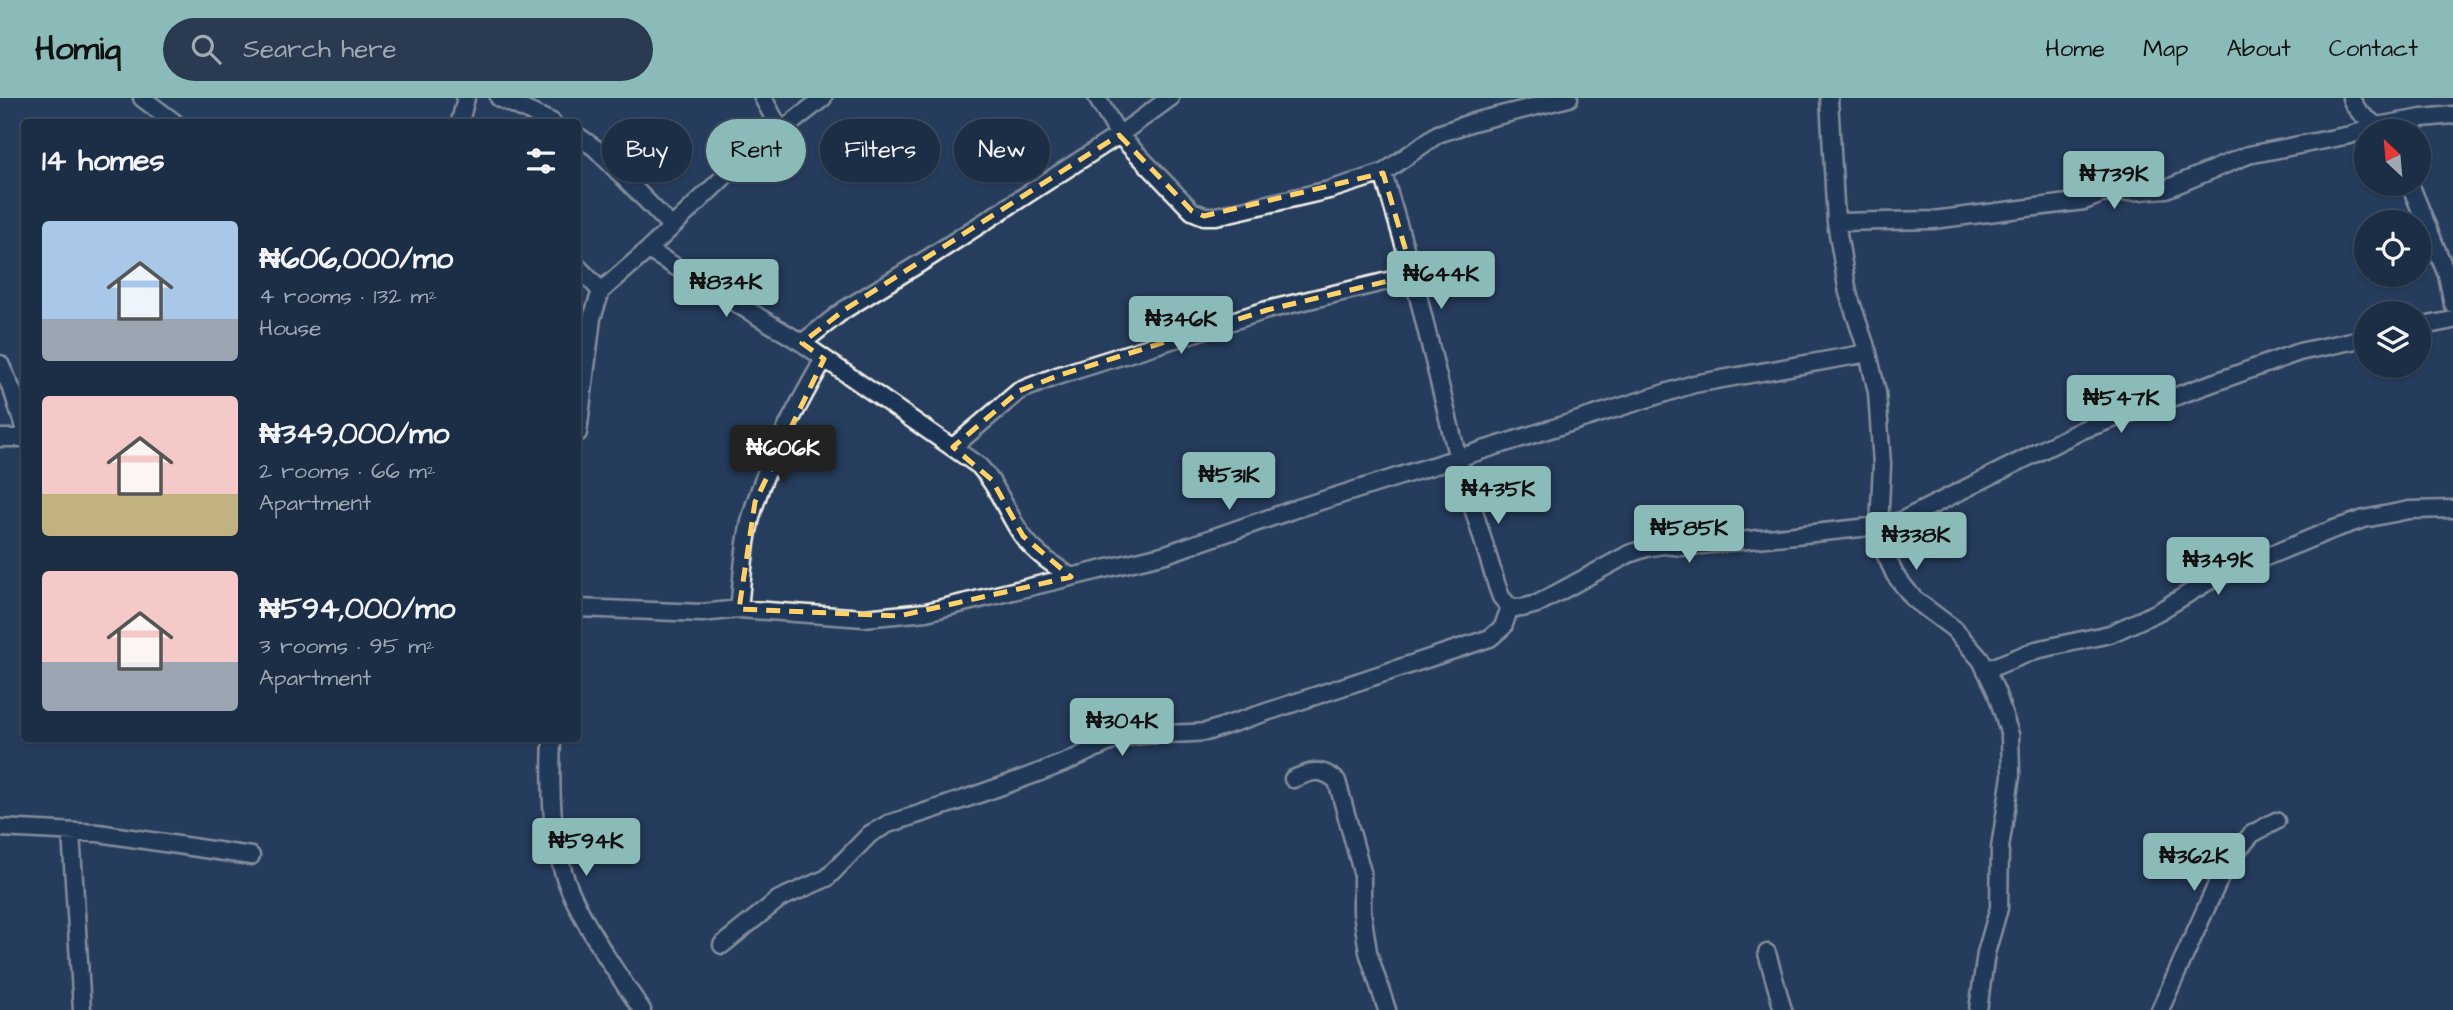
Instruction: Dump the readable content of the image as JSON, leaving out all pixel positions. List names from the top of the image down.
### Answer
{
  "north": "top left",
  "page": {
    "header": "Homiq",
    "search": "Search here",
    "nav": [
      "Home",
      "Map",
      "About",
      "Contact"
    ],
    "chip": [
      "Buy",
      "Rent",
      "Filters",
      "New"
    ],
    "heading": "14 homes",
    "price": [
      "₦739K",
      "₦644K",
      "₦834K",
      "₦346K",
      "₦547K",
      "₦606K",
      "₦531K",
      "₦435K",
      "₦585K",
      "₦338K",
      "₦349K",
      "₦304K",
      "₦594K",
      "₦362K"
    ],
    "list": [
      {
        "name": "₦606,000/mo",
        "note": "4 rooms · 132 m² · House"
      },
      {
        "name": "₦349,000/mo",
        "note": "2 rooms · 66 m² · Apartment"
      },
      {
        "name": "₦594,000/mo",
        "note": "3 rooms · 95 m² · Apartment"
      }
    ]
  }
}
